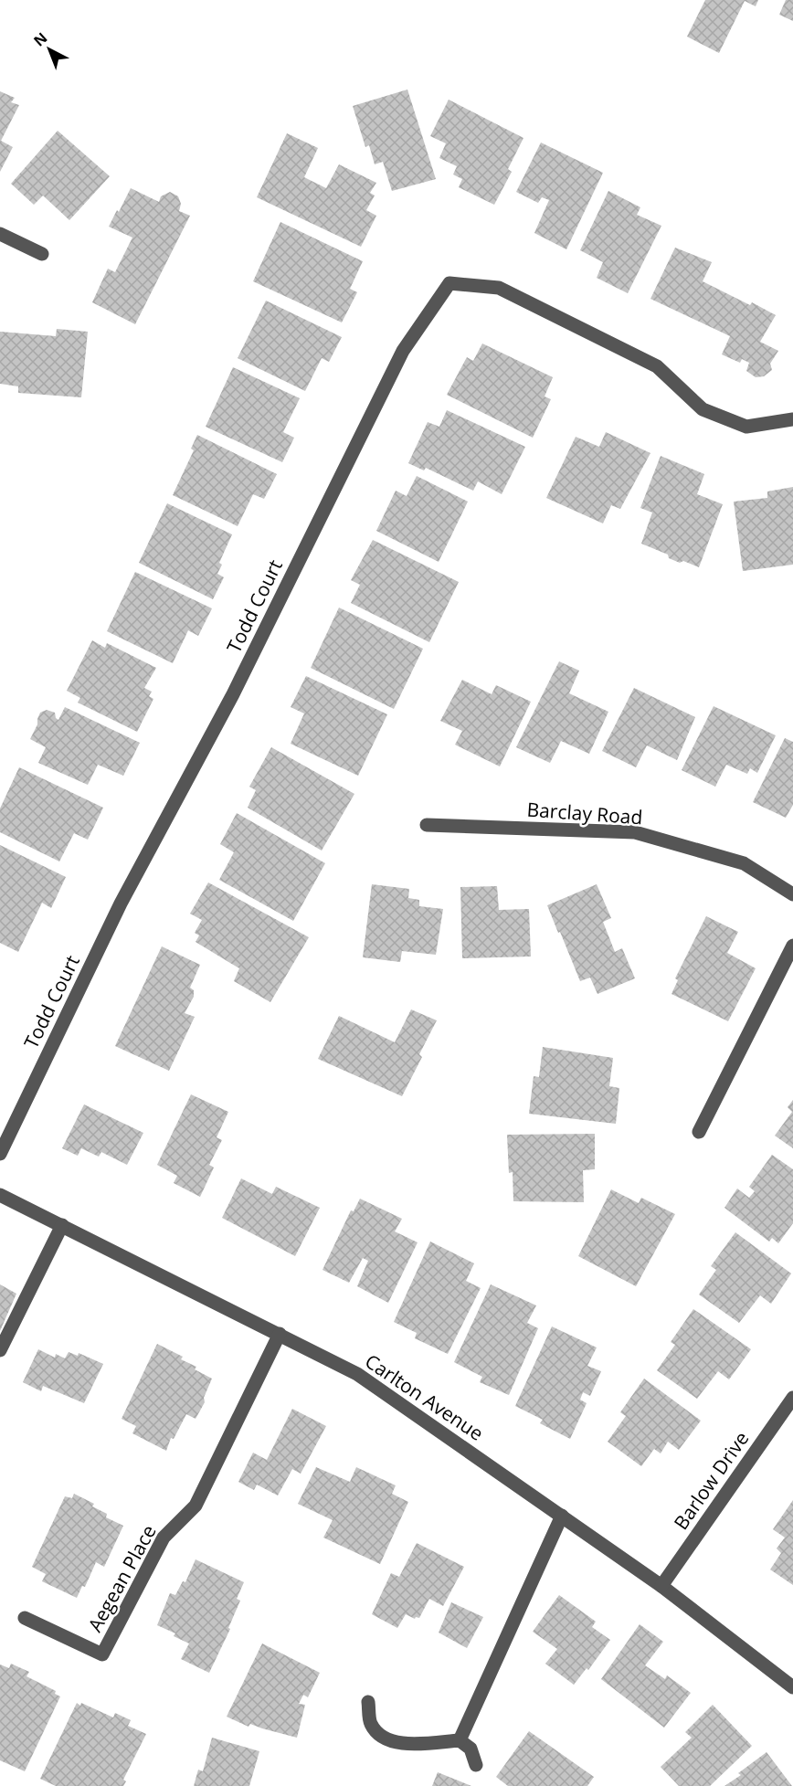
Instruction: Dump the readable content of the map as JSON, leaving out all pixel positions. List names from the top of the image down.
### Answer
{
  "streets": {
    "street": [
      "Todd Court",
      "Barclay Road",
      "Carlton Avenue",
      "Barlow Drive",
      "Aegean Place"
    ]
  },
  "crossings": [
    ["Carlton Avenue", "Barlow Drive"],
    ["Carlton Avenue", "Aegean Place"]
  ],
  "north": "top left"
}
